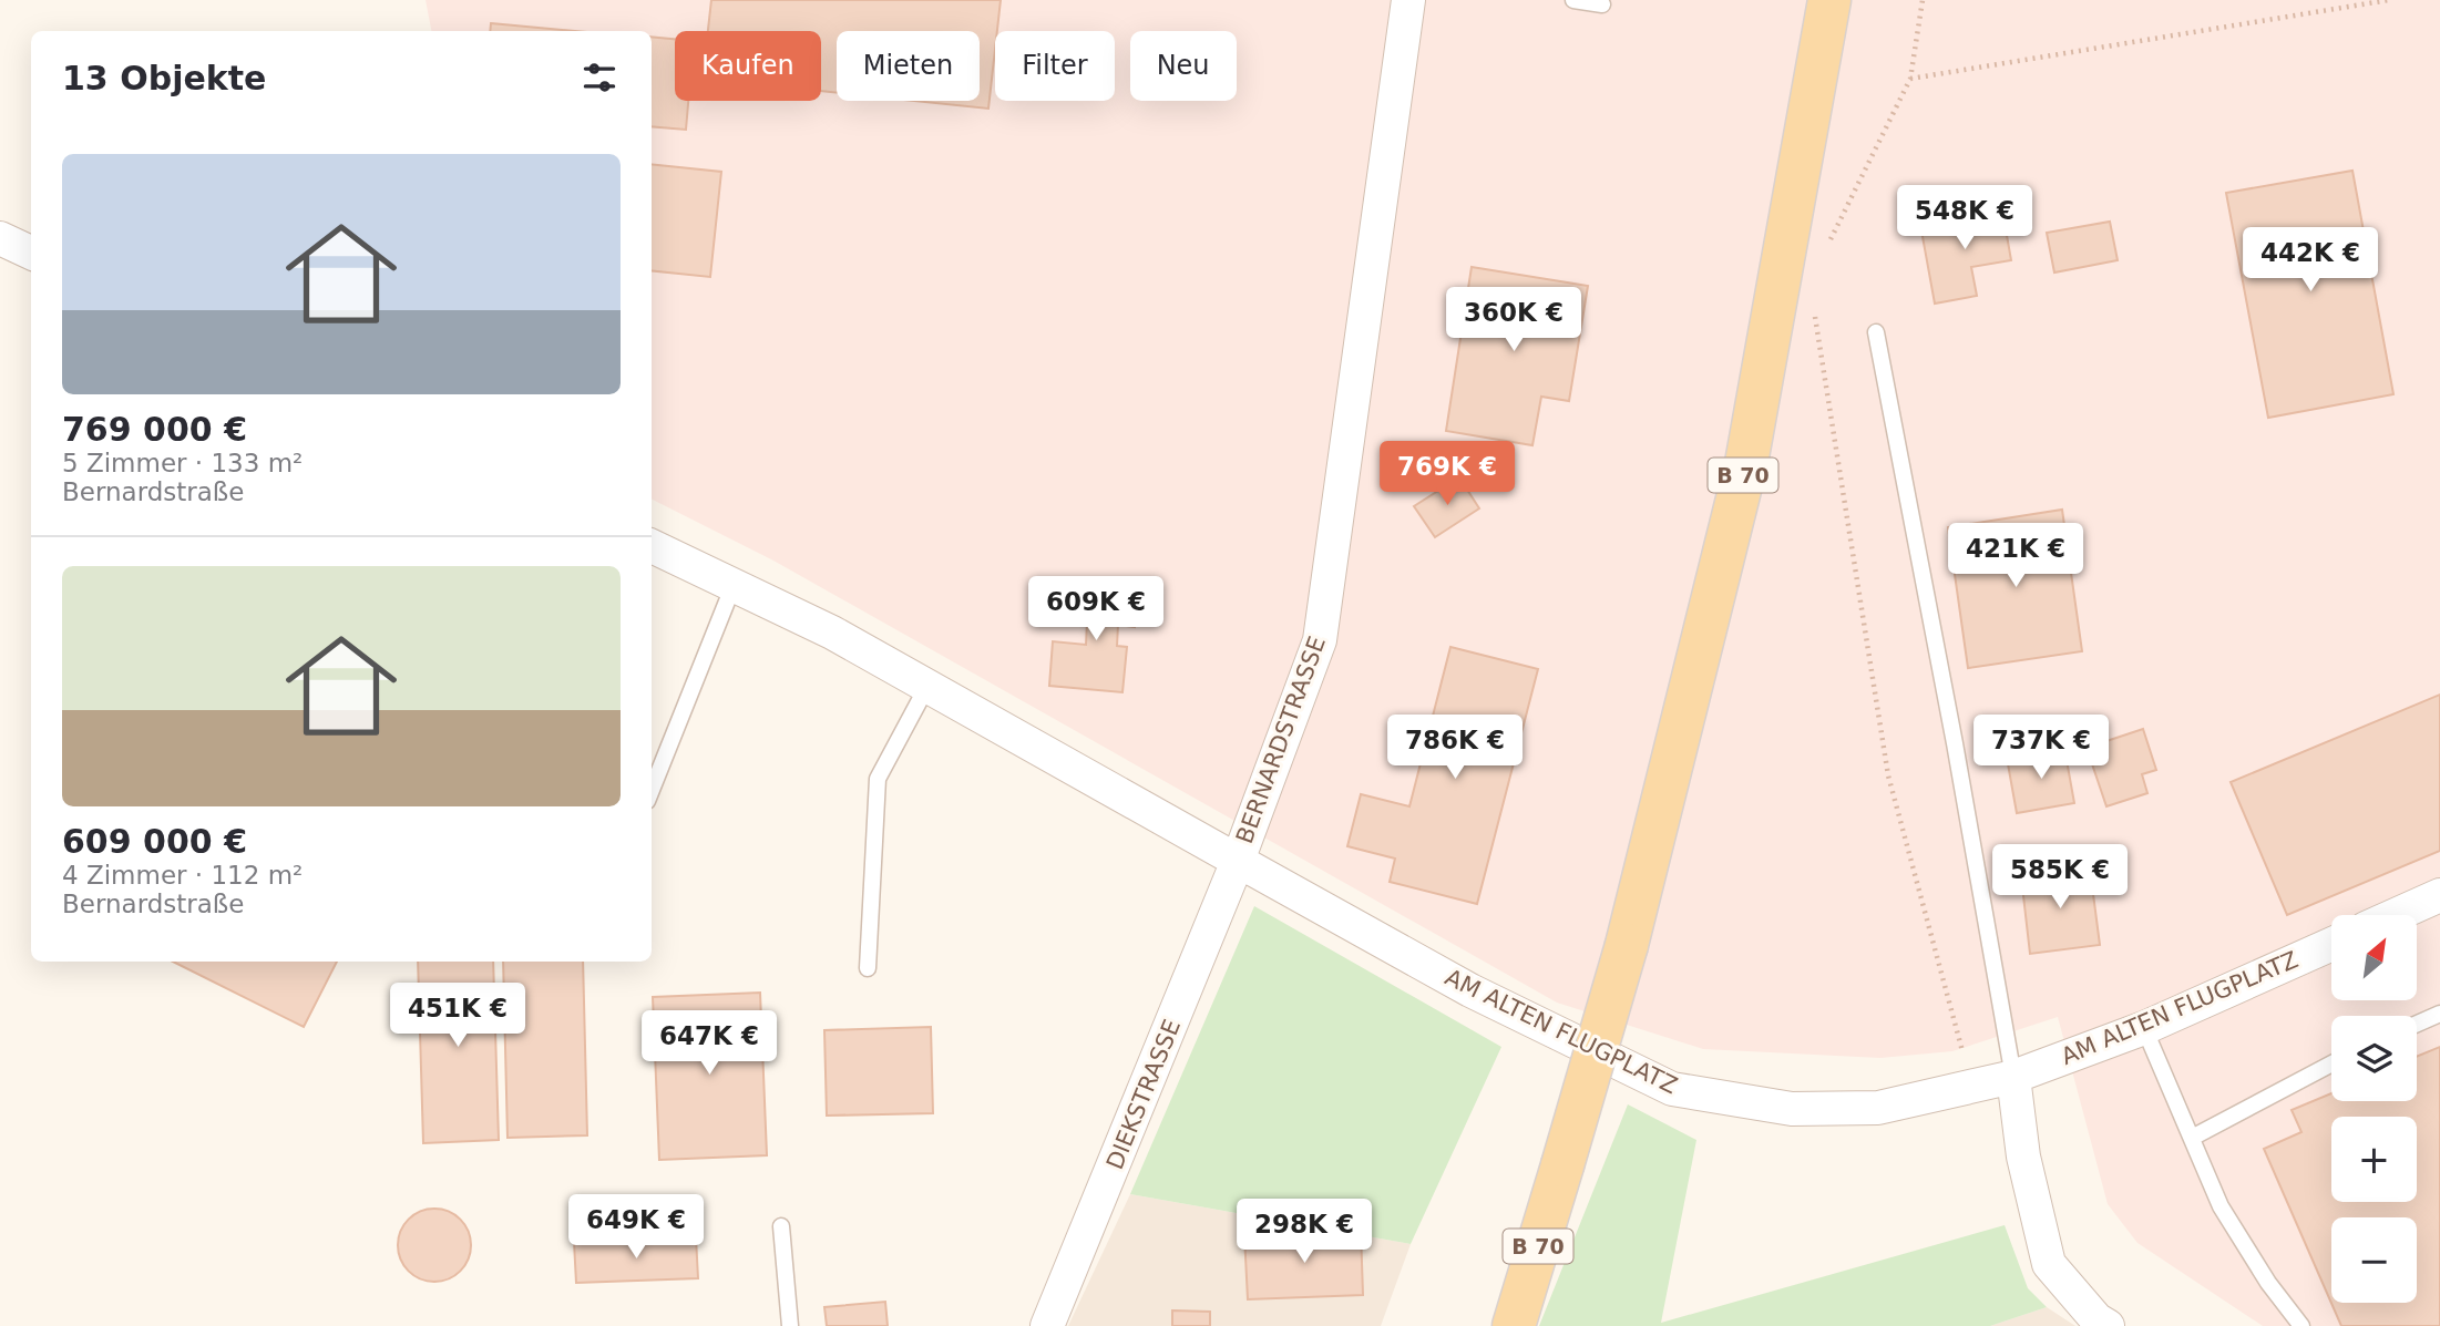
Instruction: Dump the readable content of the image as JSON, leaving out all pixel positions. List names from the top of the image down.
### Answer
{
  "streets": {
    "main road": ["B 70"],
    "street": ["BERNARDSTRASSE", "AM ALTEN FLUGPLATZ", "DIEKSTRASSE"]
  },
  "crossings": [
    ["BERNARDSTRASSE", "AM ALTEN FLUGPLATZ"],
    ["BERNARDSTRASSE", "DIEKSTRASSE"],
    ["AM ALTEN FLUGPLATZ", "DIEKSTRASSE"]
  ],
  "north": "top right",
  "page": {
    "chip": [
      "Kaufen",
      "Mieten",
      "Filter",
      "Neu"
    ],
    "heading": "13 Objekte",
    "list": [
      {
        "name": "769 000 €",
        "note": "5 Zimmer · 133 m² · Bernardstraße"
      },
      {
        "name": "609 000 €",
        "note": "4 Zimmer · 112 m² · Bernardstraße"
      }
    ],
    "price": [
      "548K €",
      "442K €",
      "360K €",
      "769K €",
      "421K €",
      "609K €",
      "786K €",
      "737K €",
      "585K €",
      "451K €",
      "647K €",
      "649K €",
      "298K €"
    ],
    "map_buttons": ["+", "−"]
  }
}
